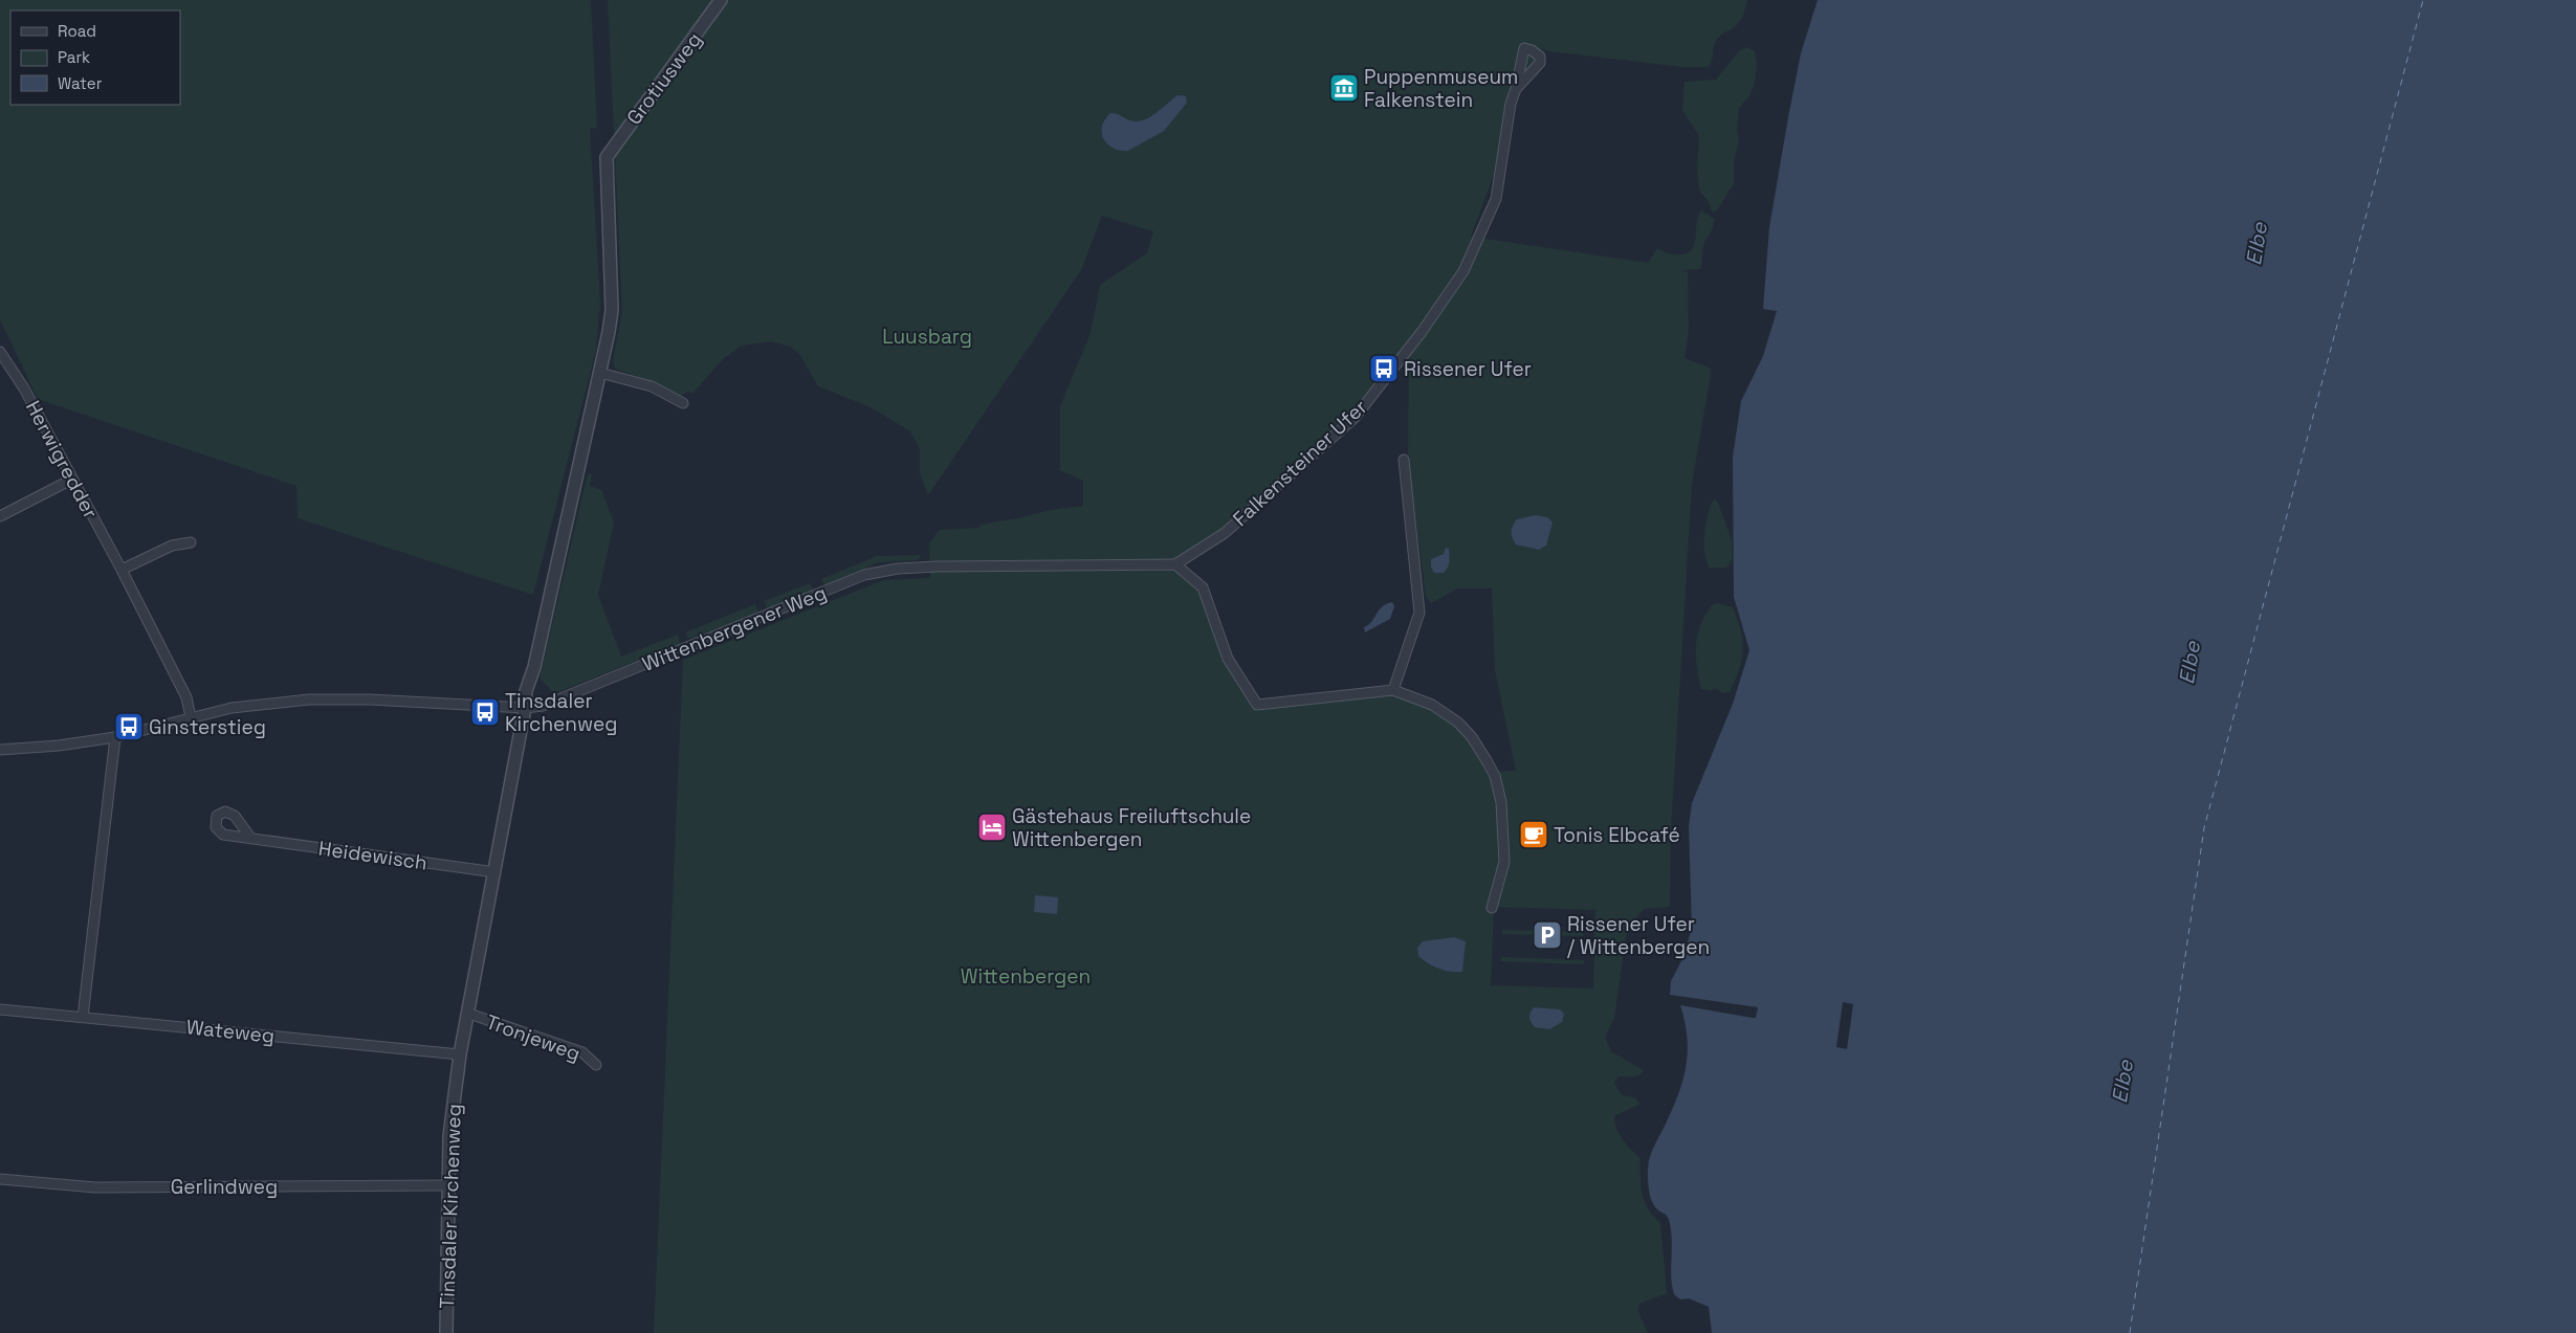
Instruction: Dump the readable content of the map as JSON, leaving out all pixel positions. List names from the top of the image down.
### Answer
{
  "streets": {
    "street": [
      "Grotiusweg",
      "Herwigredder",
      "Falkensteiner Ufer",
      "Wittenbergener Weg",
      "Heidewisch",
      "Wateweg",
      "Tronjeweg",
      "Gerlindweg",
      "Tinsdaler Kirchenweg"
    ]
  },
  "crossings": [
    ["Grotiusweg", "Tinsdaler Kirchenweg"],
    ["Herwigredder", "Wittenbergener Weg"],
    ["Falkensteiner Ufer", "Wittenbergener Weg"],
    ["Wittenbergener Weg", "Tinsdaler Kirchenweg"],
    ["Heidewisch", "Tinsdaler Kirchenweg"],
    ["Wateweg", "Tinsdaler Kirchenweg"],
    ["Tronjeweg", "Tinsdaler Kirchenweg"],
    ["Gerlindweg", "Tinsdaler Kirchenweg"]
  ],
  "water": ["Elbe"],
  "parks": ["Luusbarg", "Wittenbergen"],
  "places": {
    "museum": ["Puppenmuseum Falkenstein"],
    "bus stop": ["Rissener Ufer", "Tinsdaler Kirchenweg", "Ginsterstieg"],
    "hotel": ["Gästehaus Freiluftschule Wittenbergen"],
    "cafe": ["Tonis Elbcafé"],
    "parking": ["Rissener Ufer / Wittenbergen"]
  },
  "legend": ["Road", "Park", "Water"]
}
